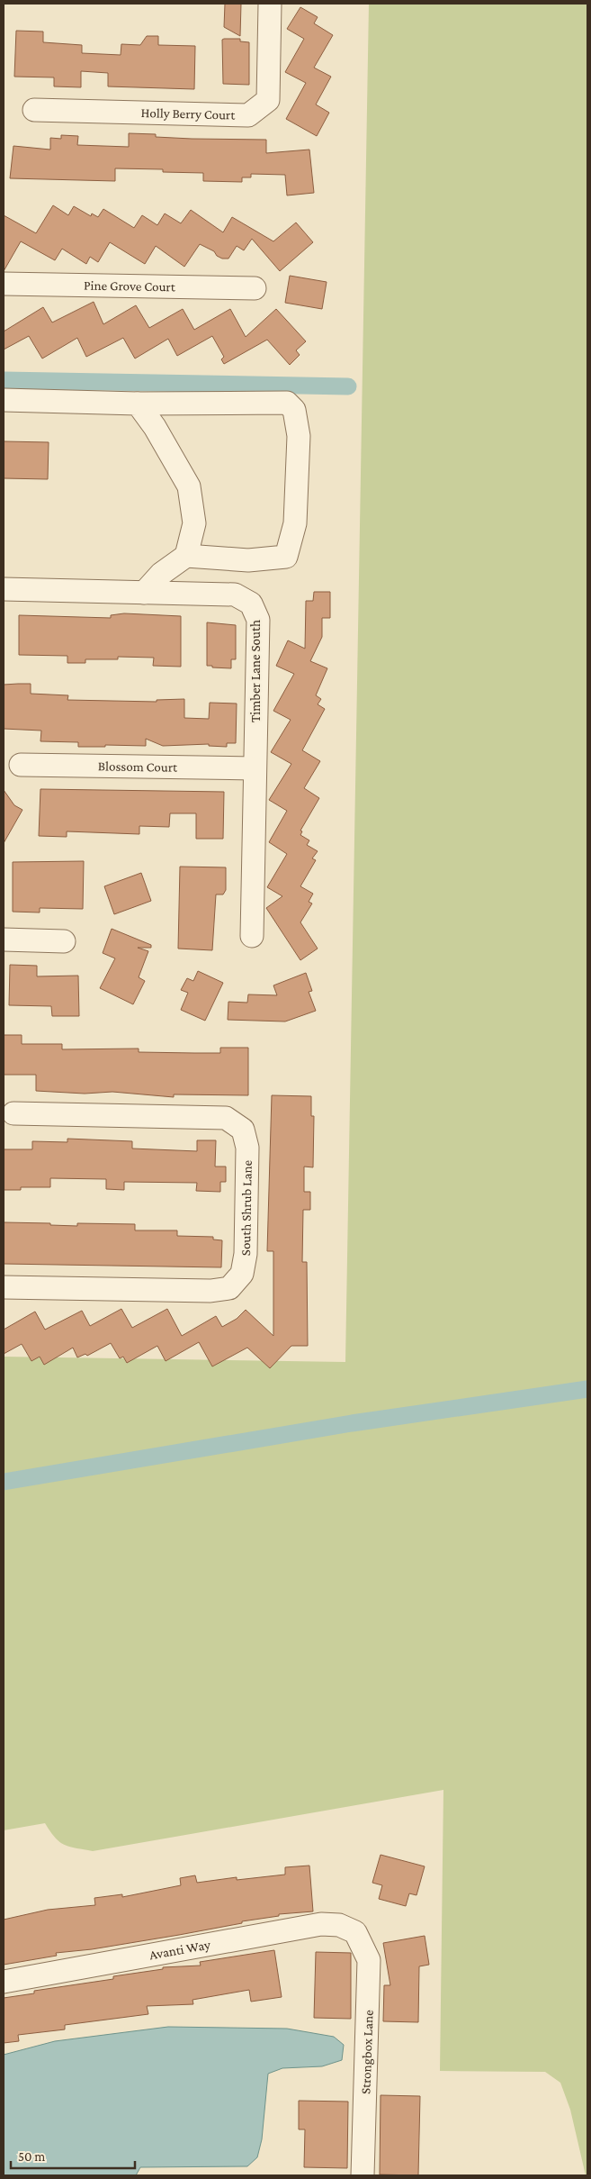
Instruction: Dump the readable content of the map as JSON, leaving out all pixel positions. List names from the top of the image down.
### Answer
{
  "streets": {
    "street": [
      "Holly Berry Court",
      "Pine Grove Court",
      "Timber Lane South",
      "Blossom Court",
      "South Shrub Lane",
      "Avanti Way",
      "Strongbox Lane"
    ]
  },
  "crossings": [
    ["Timber Lane South", "Blossom Court"],
    ["Avanti Way", "Strongbox Lane"]
  ],
  "scale_bar": "50 m"
}
